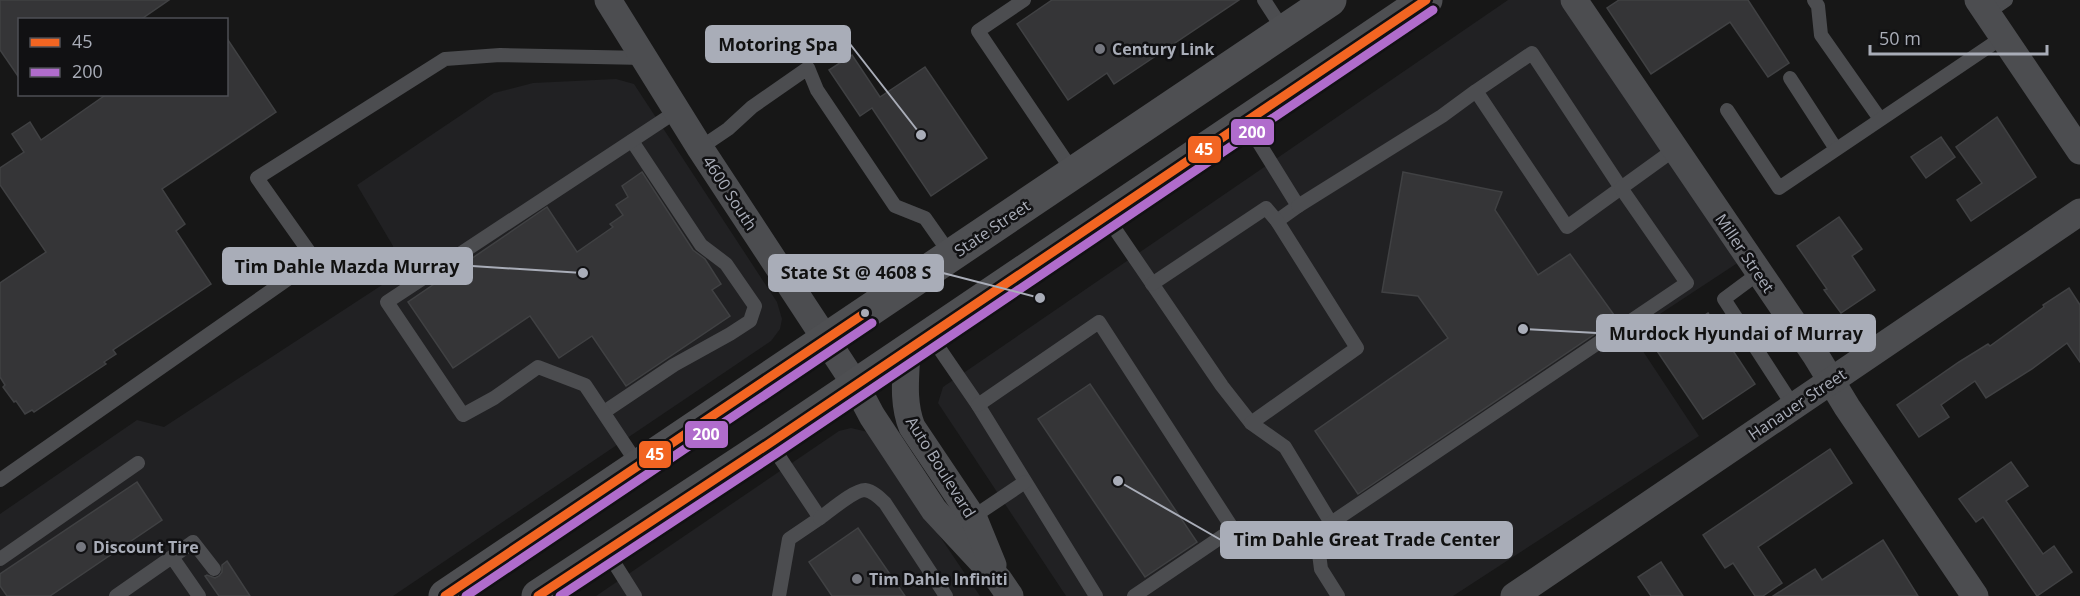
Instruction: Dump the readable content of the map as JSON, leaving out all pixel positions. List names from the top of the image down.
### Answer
{
  "streets": {
    "main road": ["State Street"],
    "street": [
      "4600 South",
      "Miller Street",
      "Hanauer Street",
      "Auto Boulevard"
    ]
  },
  "crossings": [
    ["4600 South", "State Street"],
    ["4600 South", "Auto Boulevard"],
    ["Miller Street", "Hanauer Street"]
  ],
  "places": [
    "Century Link",
    "Motoring Spa",
    "Tim Dahle Mazda Murray",
    "State St @ 4608 S",
    "Murdock Hyundai of Murray",
    "Tim Dahle Great Trade Center",
    "Discount Tire",
    "Tim Dahle Infiniti"
  ],
  "lines": ["transit line 45", "transit line 200"],
  "legend": ["45", "200"],
  "scale_bar": "50 m"
}
